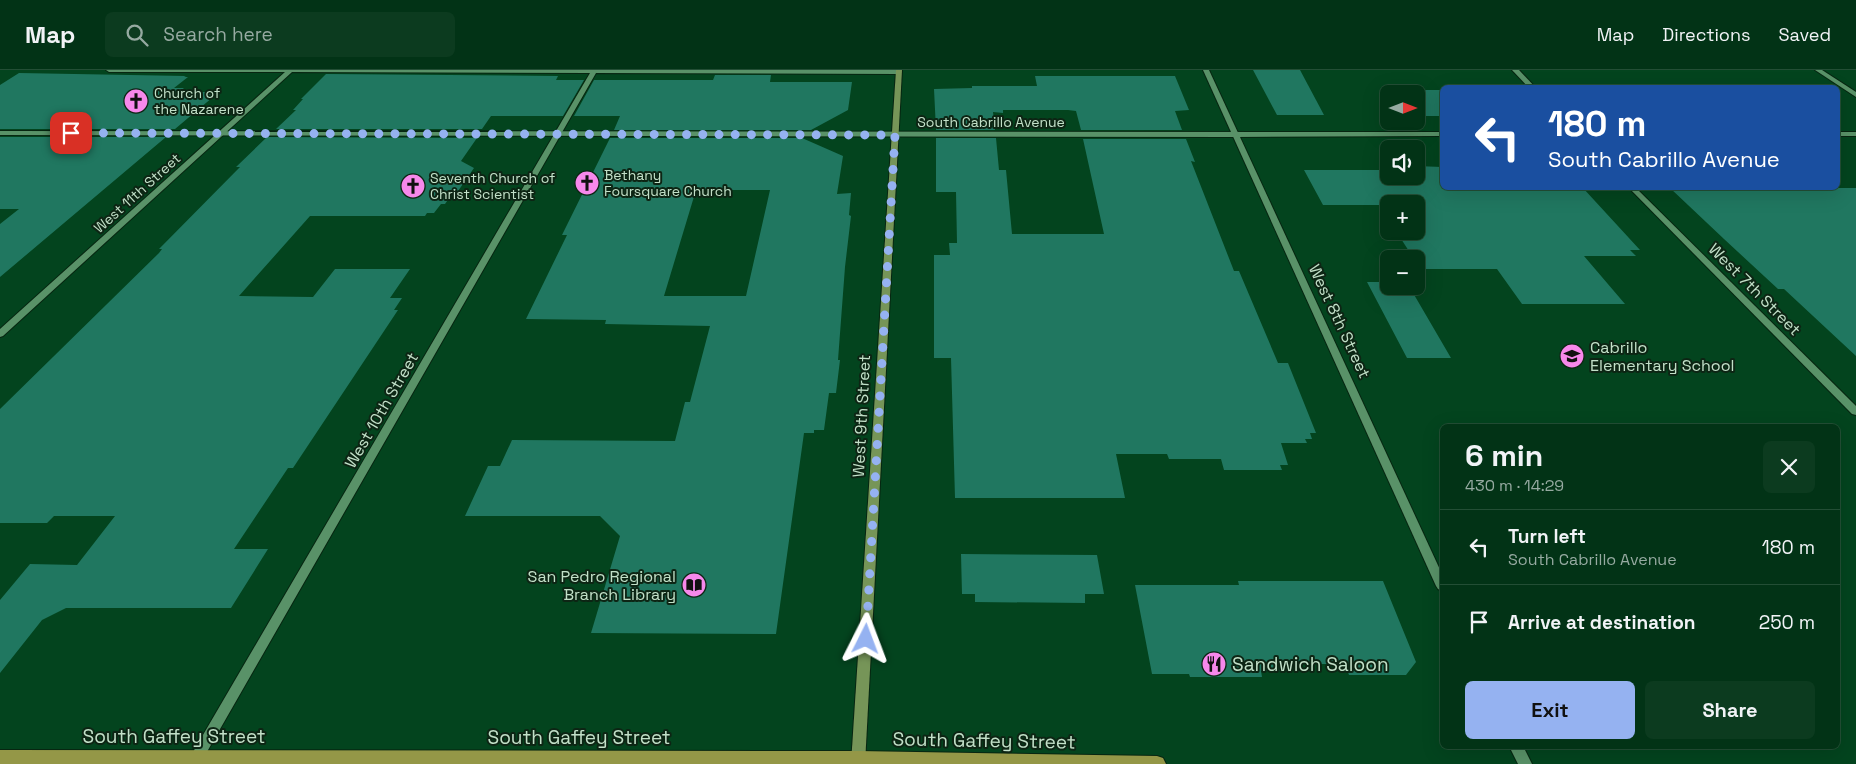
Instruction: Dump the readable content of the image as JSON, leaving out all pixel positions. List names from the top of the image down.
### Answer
{
  "streets": {
    "main road": ["West 9th Street", "South Gaffey Street"],
    "street": [
      "South Cabrillo Avenue",
      "West 11th Street",
      "West 7th Street",
      "West 8th Street",
      "West 10th Street"
    ]
  },
  "crossings": [
    ["South Cabrillo Avenue", "West 11th Street"],
    ["South Cabrillo Avenue", "West 8th Street"],
    ["South Cabrillo Avenue", "West 10th Street"],
    ["South Cabrillo Avenue", "West 9th Street"],
    ["West 10th Street", "South Gaffey Street"],
    ["West 9th Street", "South Gaffey Street"]
  ],
  "places": {
    "church": ["Church of the Nazarene", "Bethany Foursquare Church", "Seventh Church of Christ Scientist"],
    "school or university": ["Cabrillo Elementary School"],
    "library": ["San Pedro Regional Branch Library"],
    "restaurant": ["Sandwich Saloon"]
  },
  "north": "right",
  "page": {
    "header": "Map",
    "search": "Search here",
    "nav": ["Map", "Directions", "Saved"],
    "map_buttons": ["+", "−"],
    "turn": ["180 m", "South Cabrillo Avenue"],
    "heading": ["6 min", "430 m · 14:29"],
    "list": [
      {
        "name": "Turn left",
        "note": "South Cabrillo Avenue",
        "value": "180 m"
      },
      {
        "name": "Arrive at destination",
        "value": "250 m"
      }
    ],
    "buttons": ["Exit", "Share"]
  }
}
